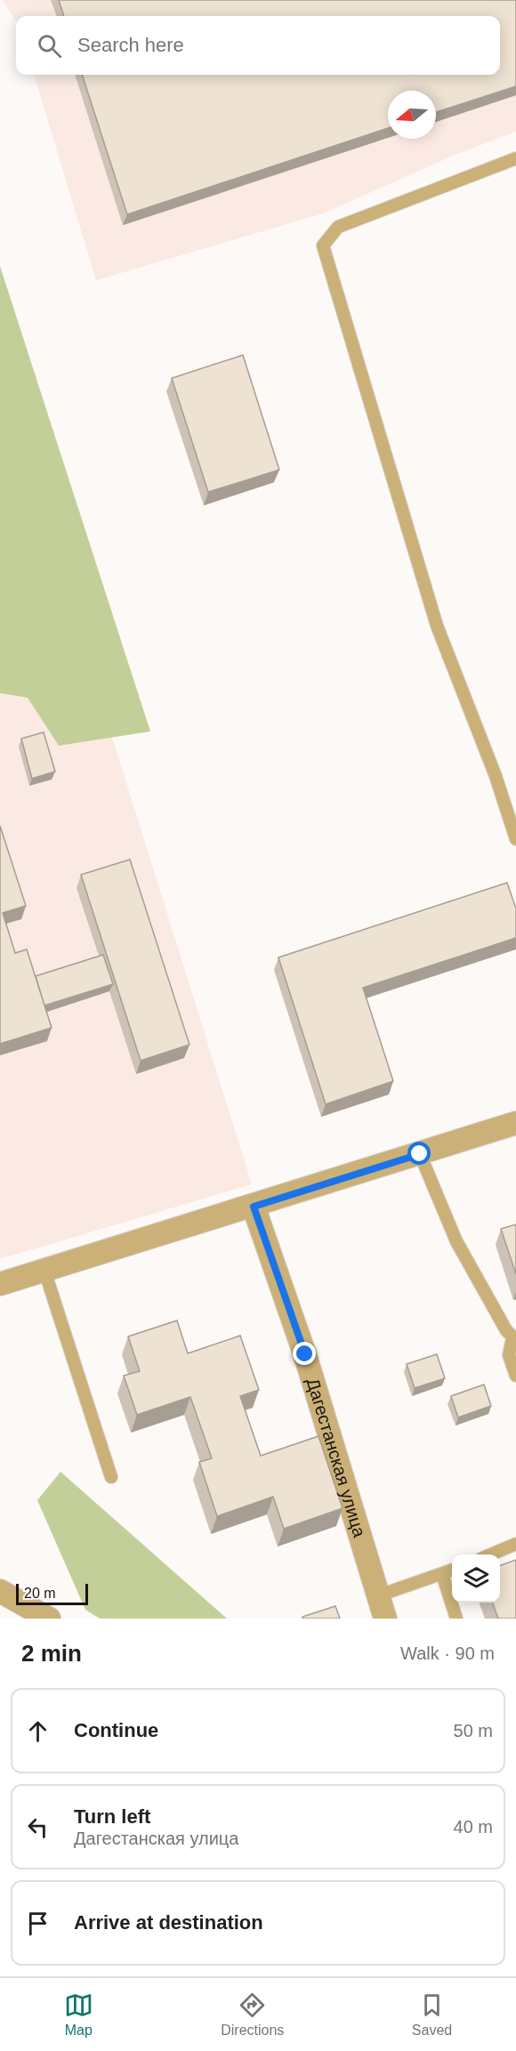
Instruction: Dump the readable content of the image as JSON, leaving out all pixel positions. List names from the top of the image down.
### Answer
{
  "streets": {
    "street": ["Дагестанская улица"]
  },
  "scale_bar": "20 m",
  "north": "left",
  "page": {
    "search": "Search here",
    "scale": "20 m",
    "heading": ["2 min", "Walk · 90 m"],
    "list": [
      ["Continue", "50 m"],
      ["Turn left", "Дагестанская улица", "40 m"],
      "Arrive at destination"
    ],
    "nav": ["Map", "Directions", "Saved"]
  }
}
